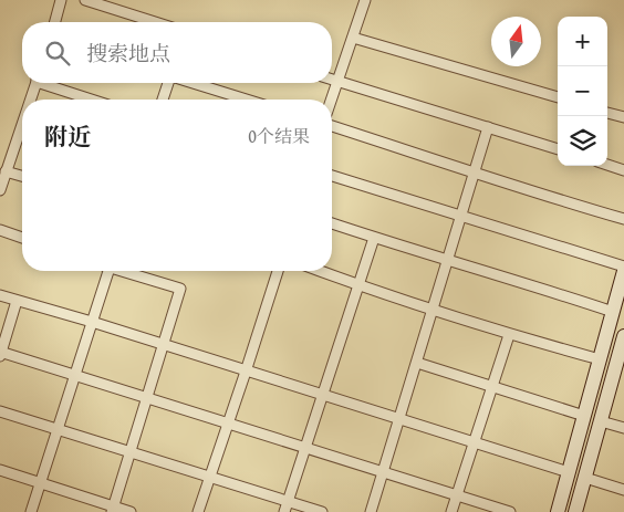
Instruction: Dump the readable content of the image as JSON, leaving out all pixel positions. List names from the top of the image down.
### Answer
{
  "north": "top",
  "page": {
    "map_buttons": ["+", "−"],
    "search": "搜索地点",
    "heading": ["附近", "0个结果"]
  }
}
